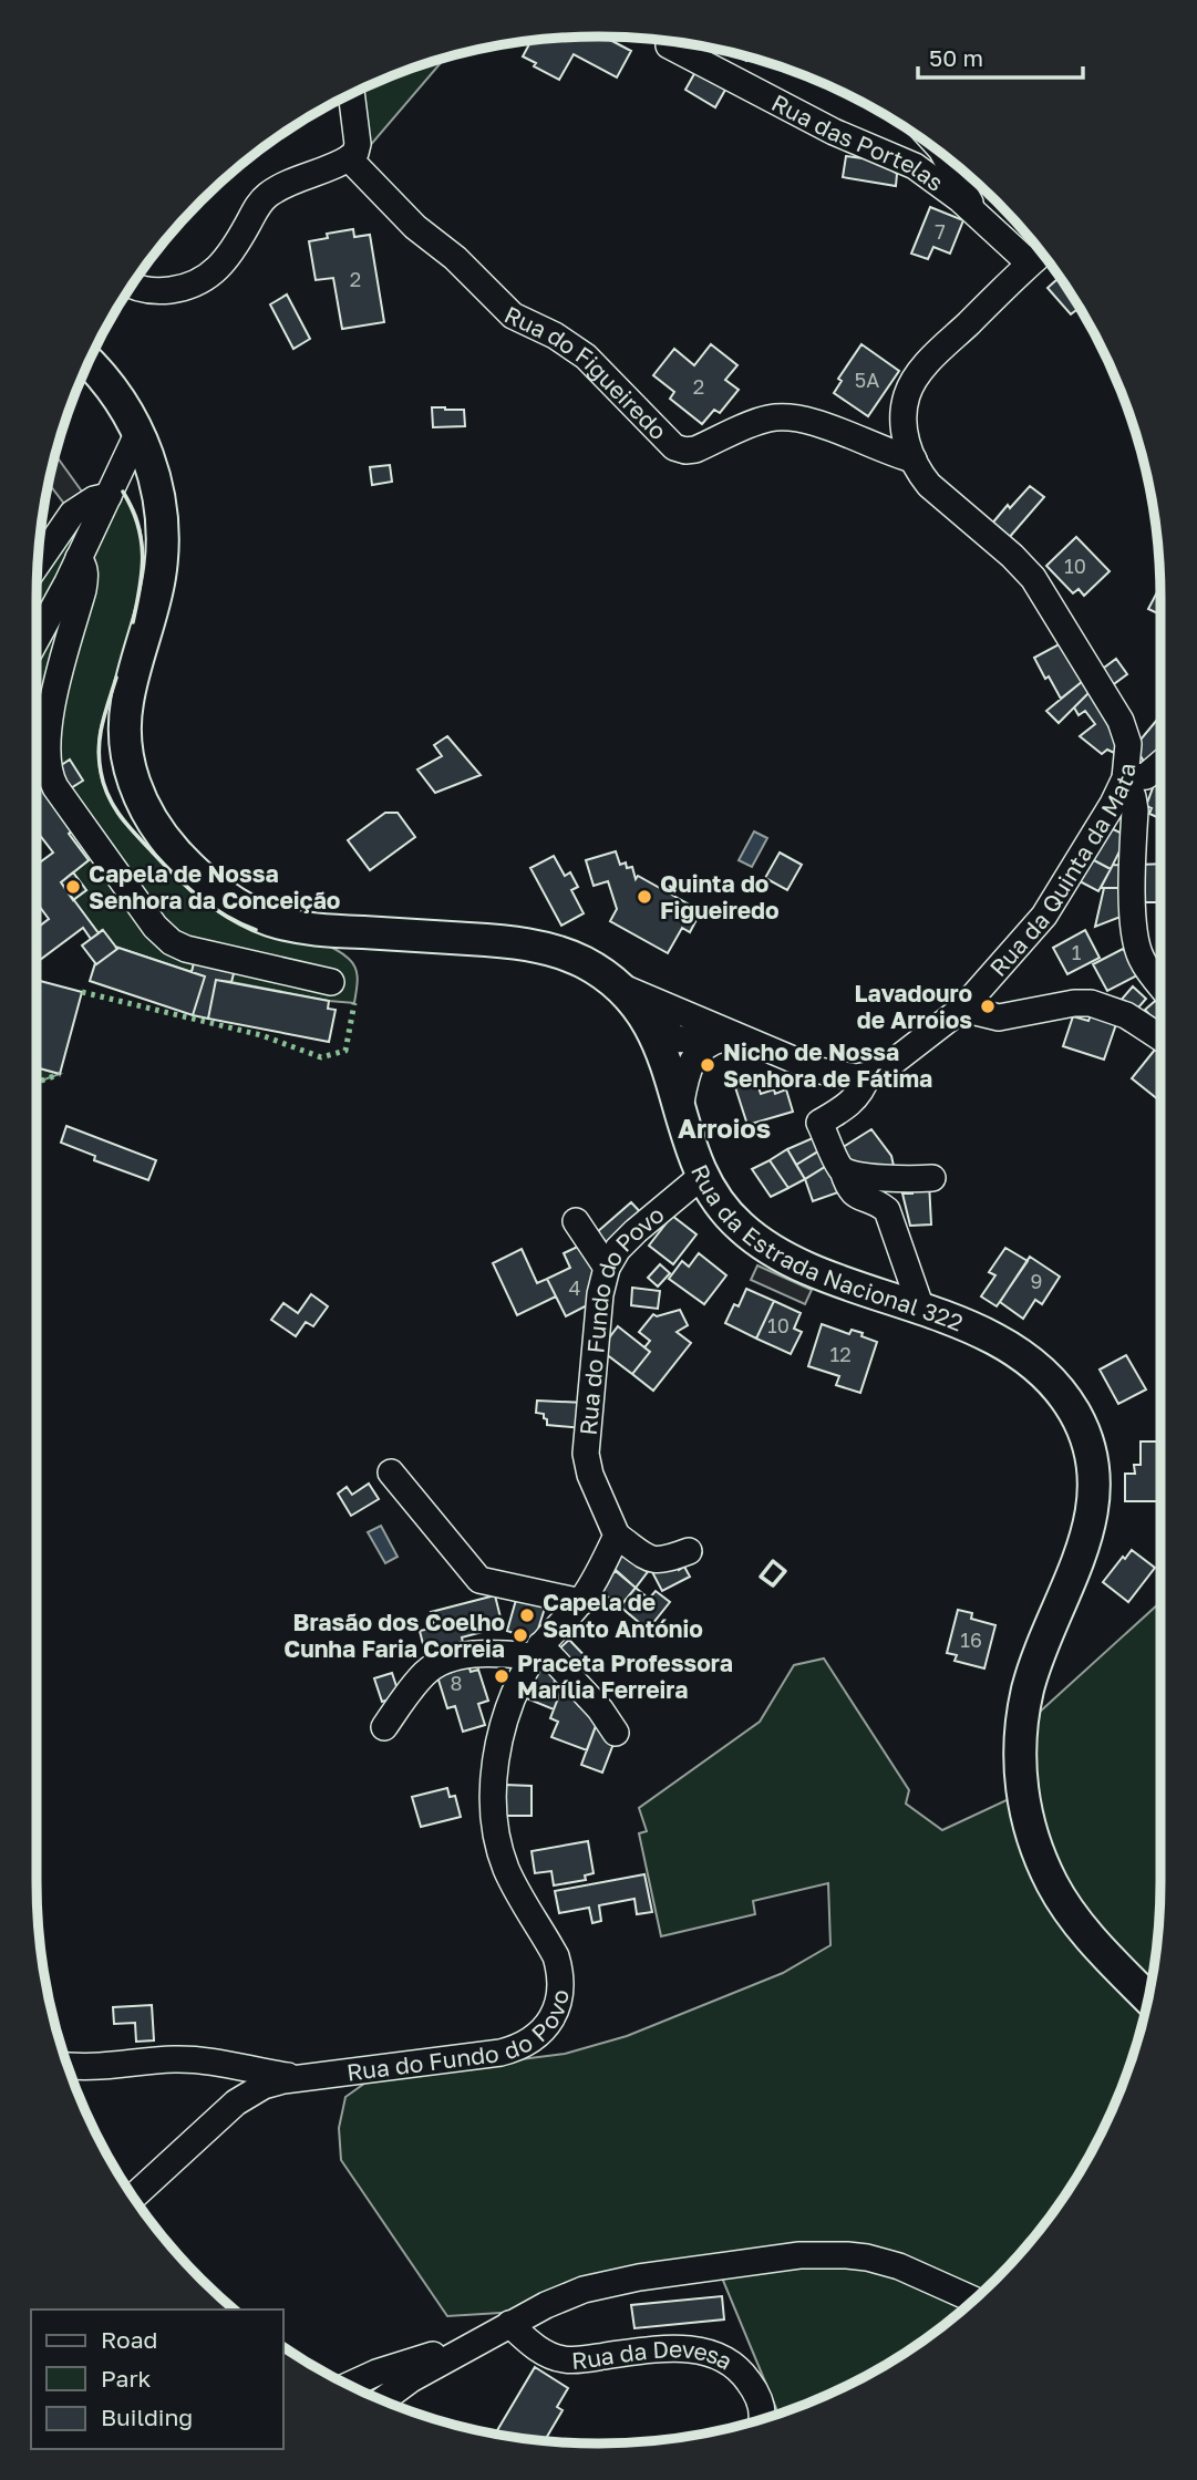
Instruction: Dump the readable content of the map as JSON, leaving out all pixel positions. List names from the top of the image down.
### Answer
{
  "streets": {
    "main road": ["Rua da Estrada Nacional 322"],
    "street": [
      "Rua das Portelas",
      "Rua do Figueiredo",
      "Rua da Quinta da Mata",
      "Rua do Fundo do Povo",
      "Rua da Devesa"
    ]
  },
  "crossings": [
    ["Rua das Portelas", "Rua da Quinta da Mata"],
    ["Rua do Figueiredo", "Rua da Quinta da Mata"],
    ["Rua da Estrada Nacional 322", "Rua do Fundo do Povo"]
  ],
  "districts": ["Arroios"],
  "places": [
    "Capela de Nossa Senhora da Conceição",
    "Quinta do Figueiredo",
    "Lavadouro de Arroios",
    "Nicho de Nossa Senhora de Fátima",
    "Capela de Santo António",
    "Brasão dos Coelho Cunha Faria Correia",
    "Praceta Professora Marília Ferreira"
  ],
  "house_numbers": [
    "7",
    "2",
    "5A",
    "2",
    "10",
    "1",
    "9",
    "4",
    "10",
    "12",
    "16",
    "8"
  ],
  "legend": ["Road", "Park", "Building"],
  "scale_bar": "50 m"
}
